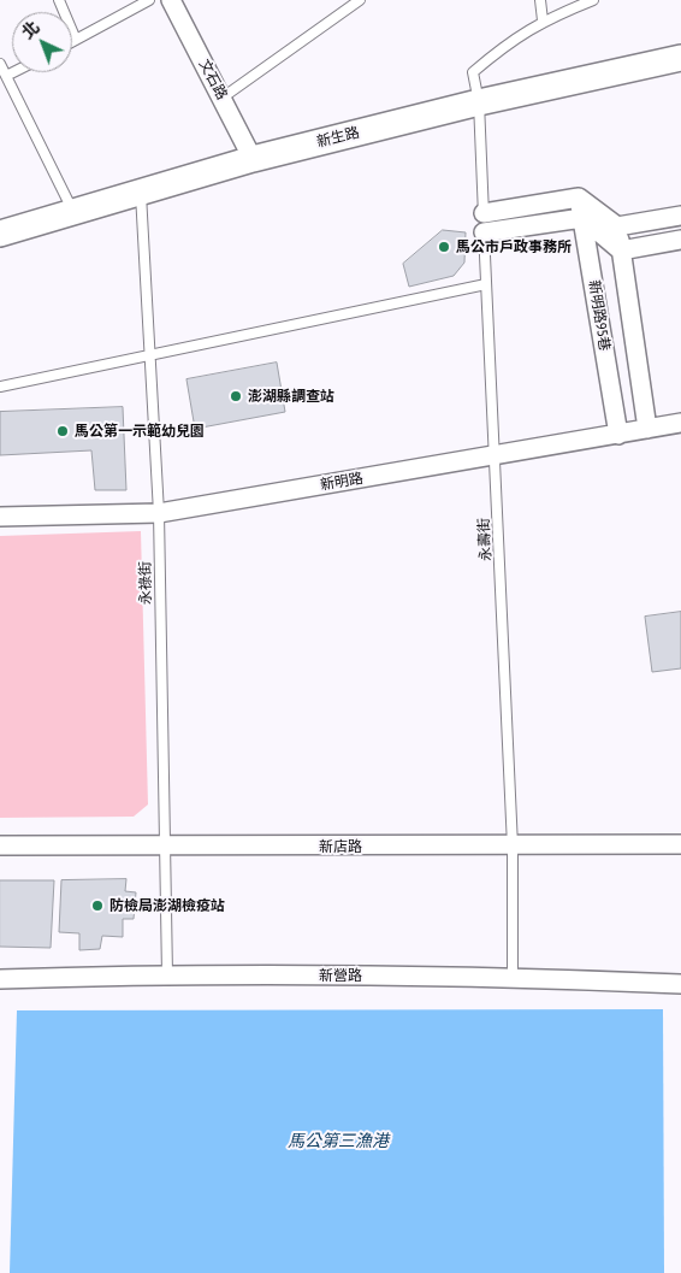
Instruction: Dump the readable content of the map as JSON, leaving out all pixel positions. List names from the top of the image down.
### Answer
{
  "streets": {
    "main road": ["新生路"],
    "street": [
      "文石路",
      "新明路95巷",
      "新明路",
      "新店路",
      "新營路"
    ],
    "lane": ["永壽街", "永祿街"]
  },
  "crossings": [
    ["文石路", "新生路"],
    ["新生路", "永壽街"],
    ["新生路", "永祿街"],
    ["新明路95巷", "新明路"],
    ["新明路", "永壽街"],
    ["新明路", "永祿街"],
    ["永壽街", "新店路"],
    ["永壽街", "新營路"],
    ["永祿街", "新店路"],
    ["永祿街", "新營路"]
  ],
  "water": ["馬公第三漁港"],
  "places": [
    "馬公市戶政事務所",
    "澎湖縣調查站",
    "馬公第一示範幼兒園",
    "防檢局澎湖檢疫站"
  ],
  "north": "top left"
}
